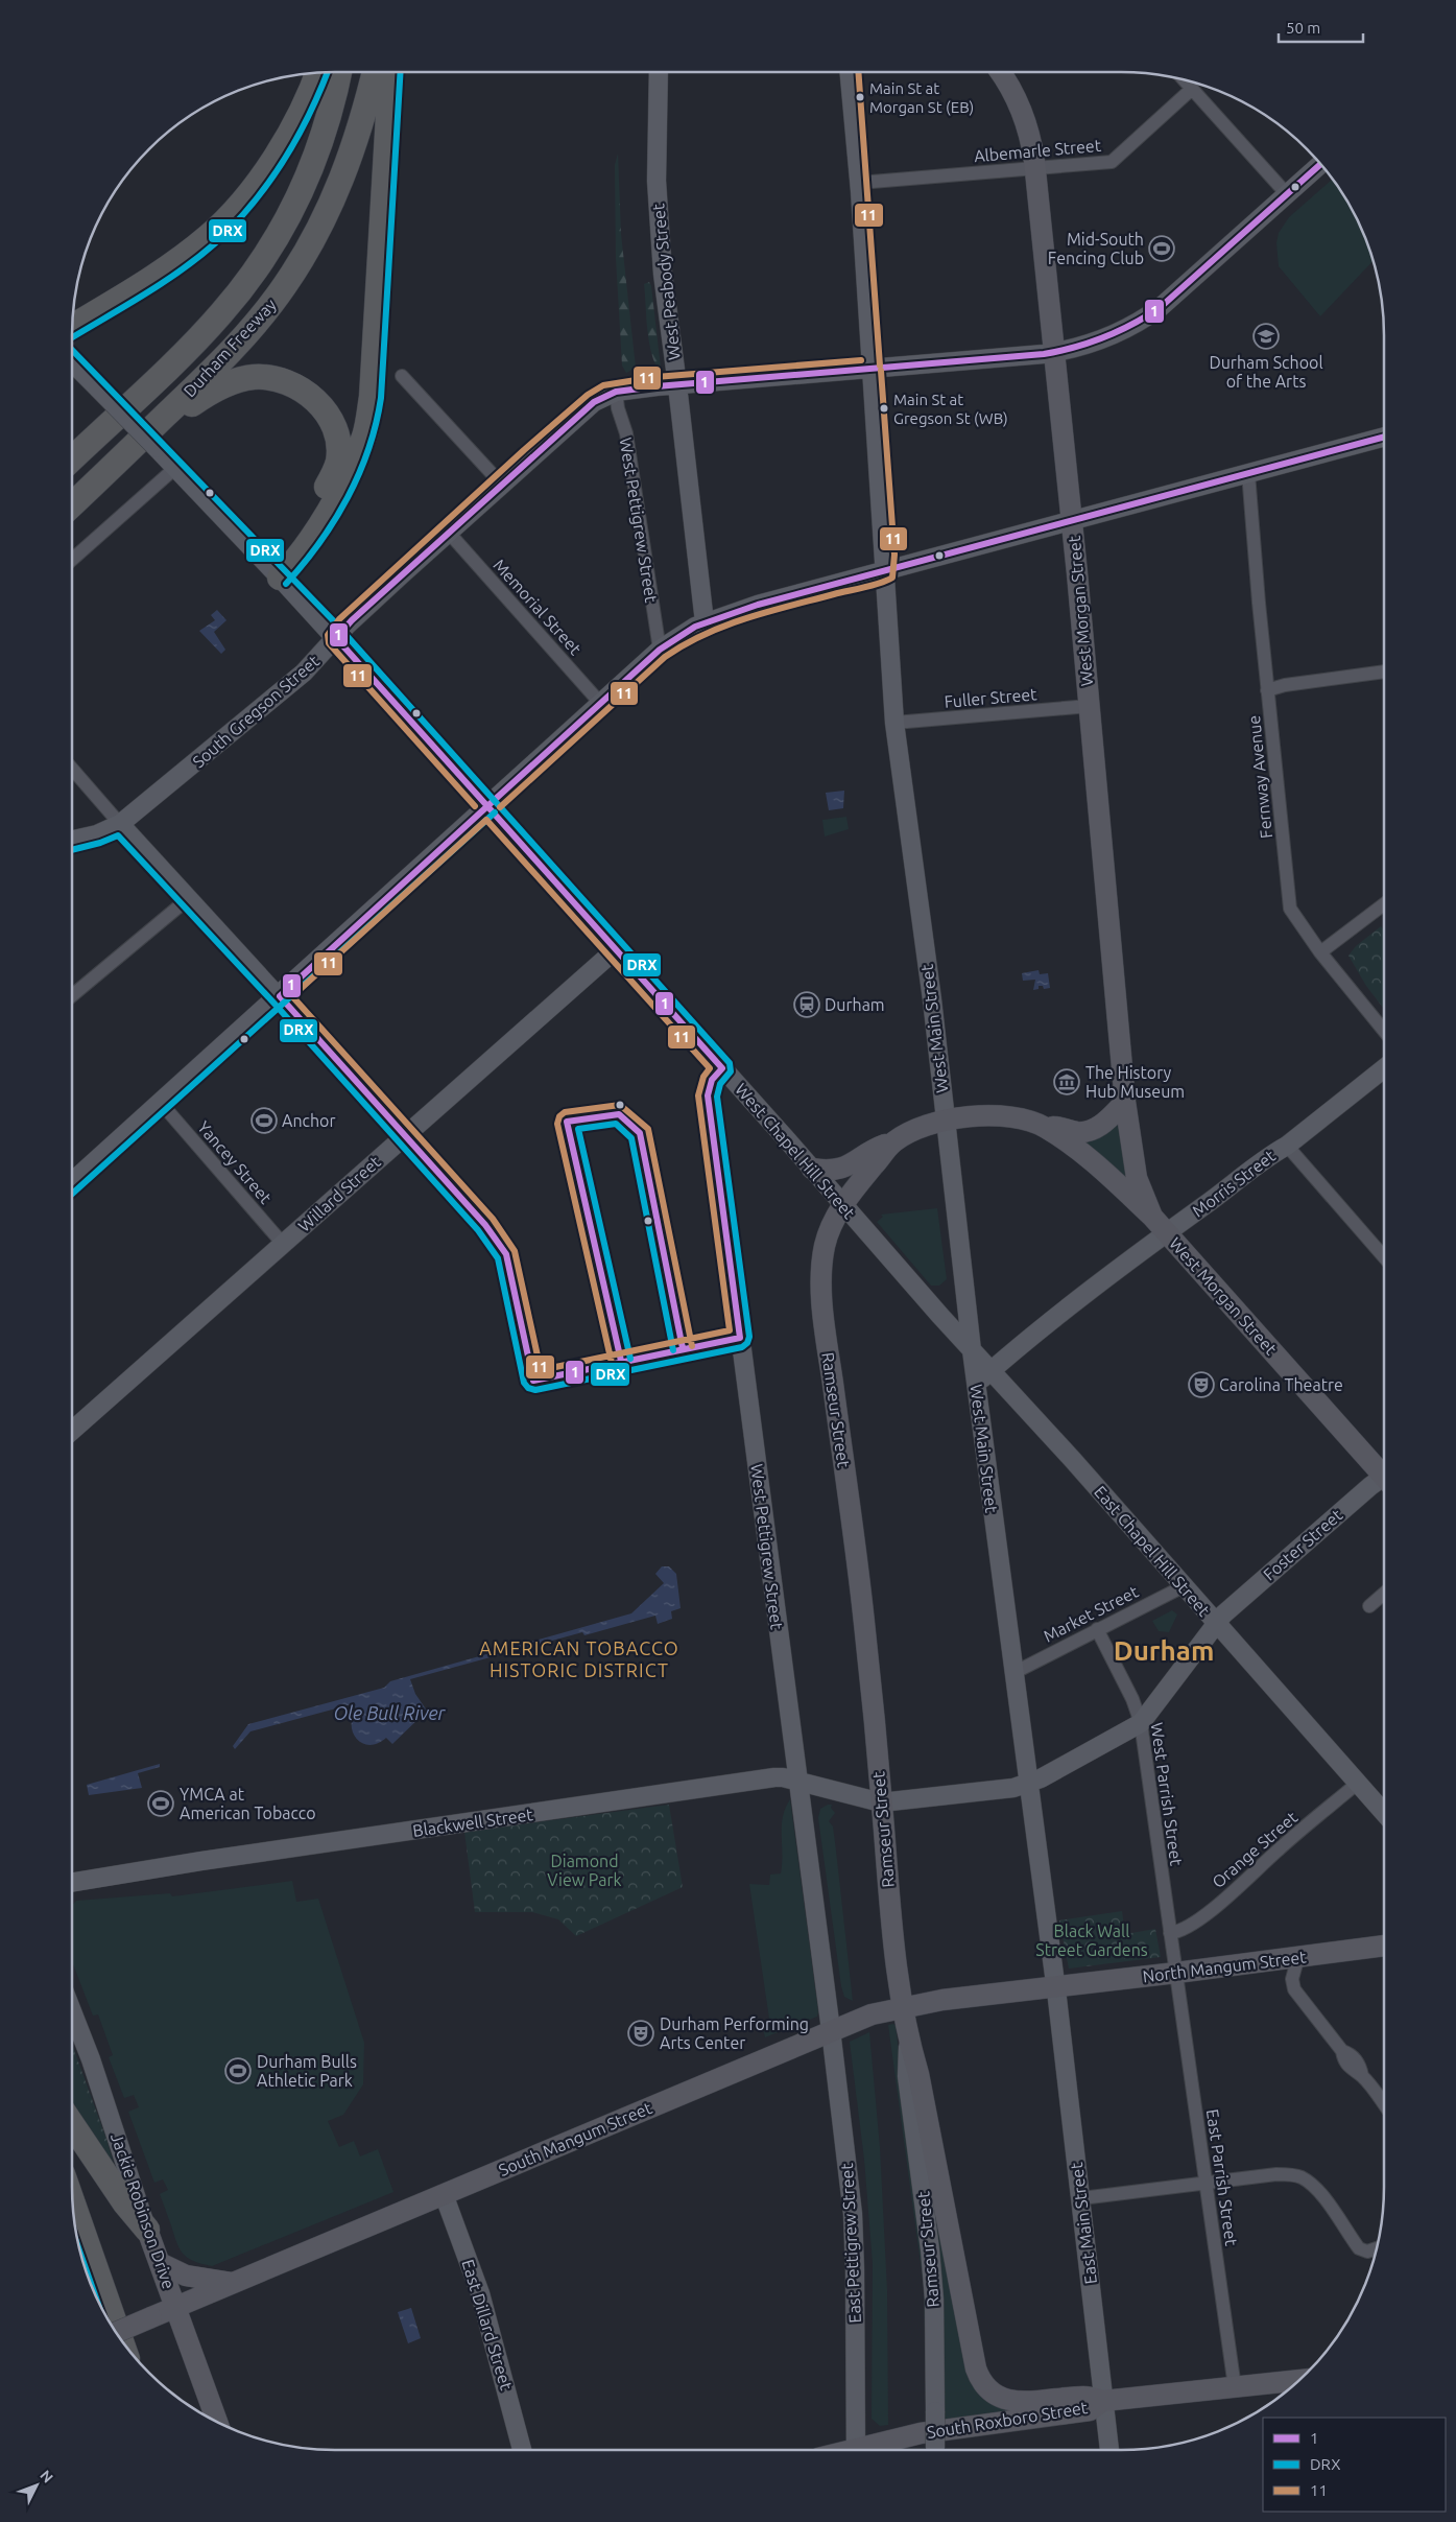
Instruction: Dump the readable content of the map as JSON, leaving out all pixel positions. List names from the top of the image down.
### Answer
{
  "streets": {
    "highway": ["Durham Freeway"],
    "main road": [
      "West Peabody Street",
      "West Pettigrew Street",
      "West Morgan Street",
      "South Gregson Street",
      "West Main Street",
      "West Chapel Hill Street",
      "Morris Street",
      "Willard Street",
      "Ramseur Street",
      "Foster Street",
      "East Chapel Hill Street",
      "Blackwell Street",
      "North Mangum Street",
      "South Mangum Street",
      "Jackie Robinson Drive",
      "East Main Street",
      "East Pettigrew Street",
      "East Dillard Street",
      "South Roxboro Street"
    ],
    "street": [
      "Albemarle Street",
      "Memorial Street",
      "Fuller Street",
      "Fernway Avenue",
      "Yancey Street",
      "Market Street",
      "West Parrish Street",
      "Orange Street",
      "East Parrish Street"
    ]
  },
  "crossings": [
    ["Albemarle Street", "West Morgan Street"],
    ["Albemarle Street", "West Main Street"],
    ["West Peabody Street", "South Gregson Street"],
    ["West Pettigrew Street", "South Gregson Street"],
    ["West Pettigrew Street", "West Chapel Hill Street"],
    ["West Pettigrew Street", "Blackwell Street"],
    ["West Pettigrew Street", "South Mangum Street"],
    ["West Pettigrew Street", "East Pettigrew Street"],
    ["Memorial Street", "South Gregson Street"],
    ["West Morgan Street", "Fuller Street"],
    ["West Morgan Street", "South Gregson Street"],
    ["West Morgan Street", "Morris Street"],
    ["Fuller Street", "West Main Street"],
    ["South Gregson Street", "West Main Street"],
    ["South Gregson Street", "West Chapel Hill Street"],
    ["West Main Street", "West Chapel Hill Street"],
    ["West Main Street", "Morris Street"],
    ["West Main Street", "East Chapel Hill Street"],
    ["West Main Street", "Market Street"],
    ["West Main Street", "North Mangum Street"],
    ["West Main Street", "South Mangum Street"],
    ["West Main Street", "East Main Street"],
    ["West Chapel Hill Street", "Willard Street"],
    ["West Chapel Hill Street", "Ramseur Street"],
    ["West Chapel Hill Street", "East Chapel Hill Street"],
    ["Yancey Street", "Willard Street"],
    ["Morris Street", "East Chapel Hill Street"],
    ["Ramseur Street", "Blackwell Street"],
    ["Ramseur Street", "South Mangum Street"],
    ["Foster Street", "East Chapel Hill Street"],
    ["Foster Street", "West Parrish Street"],
    ["East Chapel Hill Street", "Market Street"],
    ["East Chapel Hill Street", "Orange Street"],
    ["Market Street", "West Parrish Street"],
    ["West Parrish Street", "Orange Street"],
    ["West Parrish Street", "North Mangum Street"],
    ["West Parrish Street", "East Parrish Street"],
    ["North Mangum Street", "South Mangum Street"],
    ["North Mangum Street", "East Parrish Street"],
    ["North Mangum Street", "East Main Street"],
    ["South Mangum Street", "Jackie Robinson Drive"],
    ["South Mangum Street", "East Main Street"],
    ["South Mangum Street", "East Pettigrew Street"],
    ["South Mangum Street", "East Dillard Street"],
    ["East Main Street", "South Roxboro Street"]
  ],
  "districts": ["AMERICAN TOBACCO HISTORIC DISTRICT", "Durham"],
  "water": ["Ole Bull River"],
  "parks": ["Diamond View Park", "Black Wall Street Gardens"],
  "places": {
    "other": ["Main St at Morgan St (EB)", "Main St at Gregson St (WB)"],
    "sports": [
      "Mid-South Fencing Club",
      "Anchor",
      "YMCA at American Tobacco",
      "Durham Bulls Athletic Park"
    ],
    "school or university": ["Durham School of the Arts"],
    "station": ["Durham"],
    "museum": ["The History Hub Museum"],
    "theatre": ["Carolina Theatre", "Durham Performing Arts Center"]
  },
  "lines": ["transit line DRX", "transit line 11", "transit line 1"],
  "legend": ["1", "DRX", "11"],
  "scale_bar": "50 m",
  "north": "top right"
}
